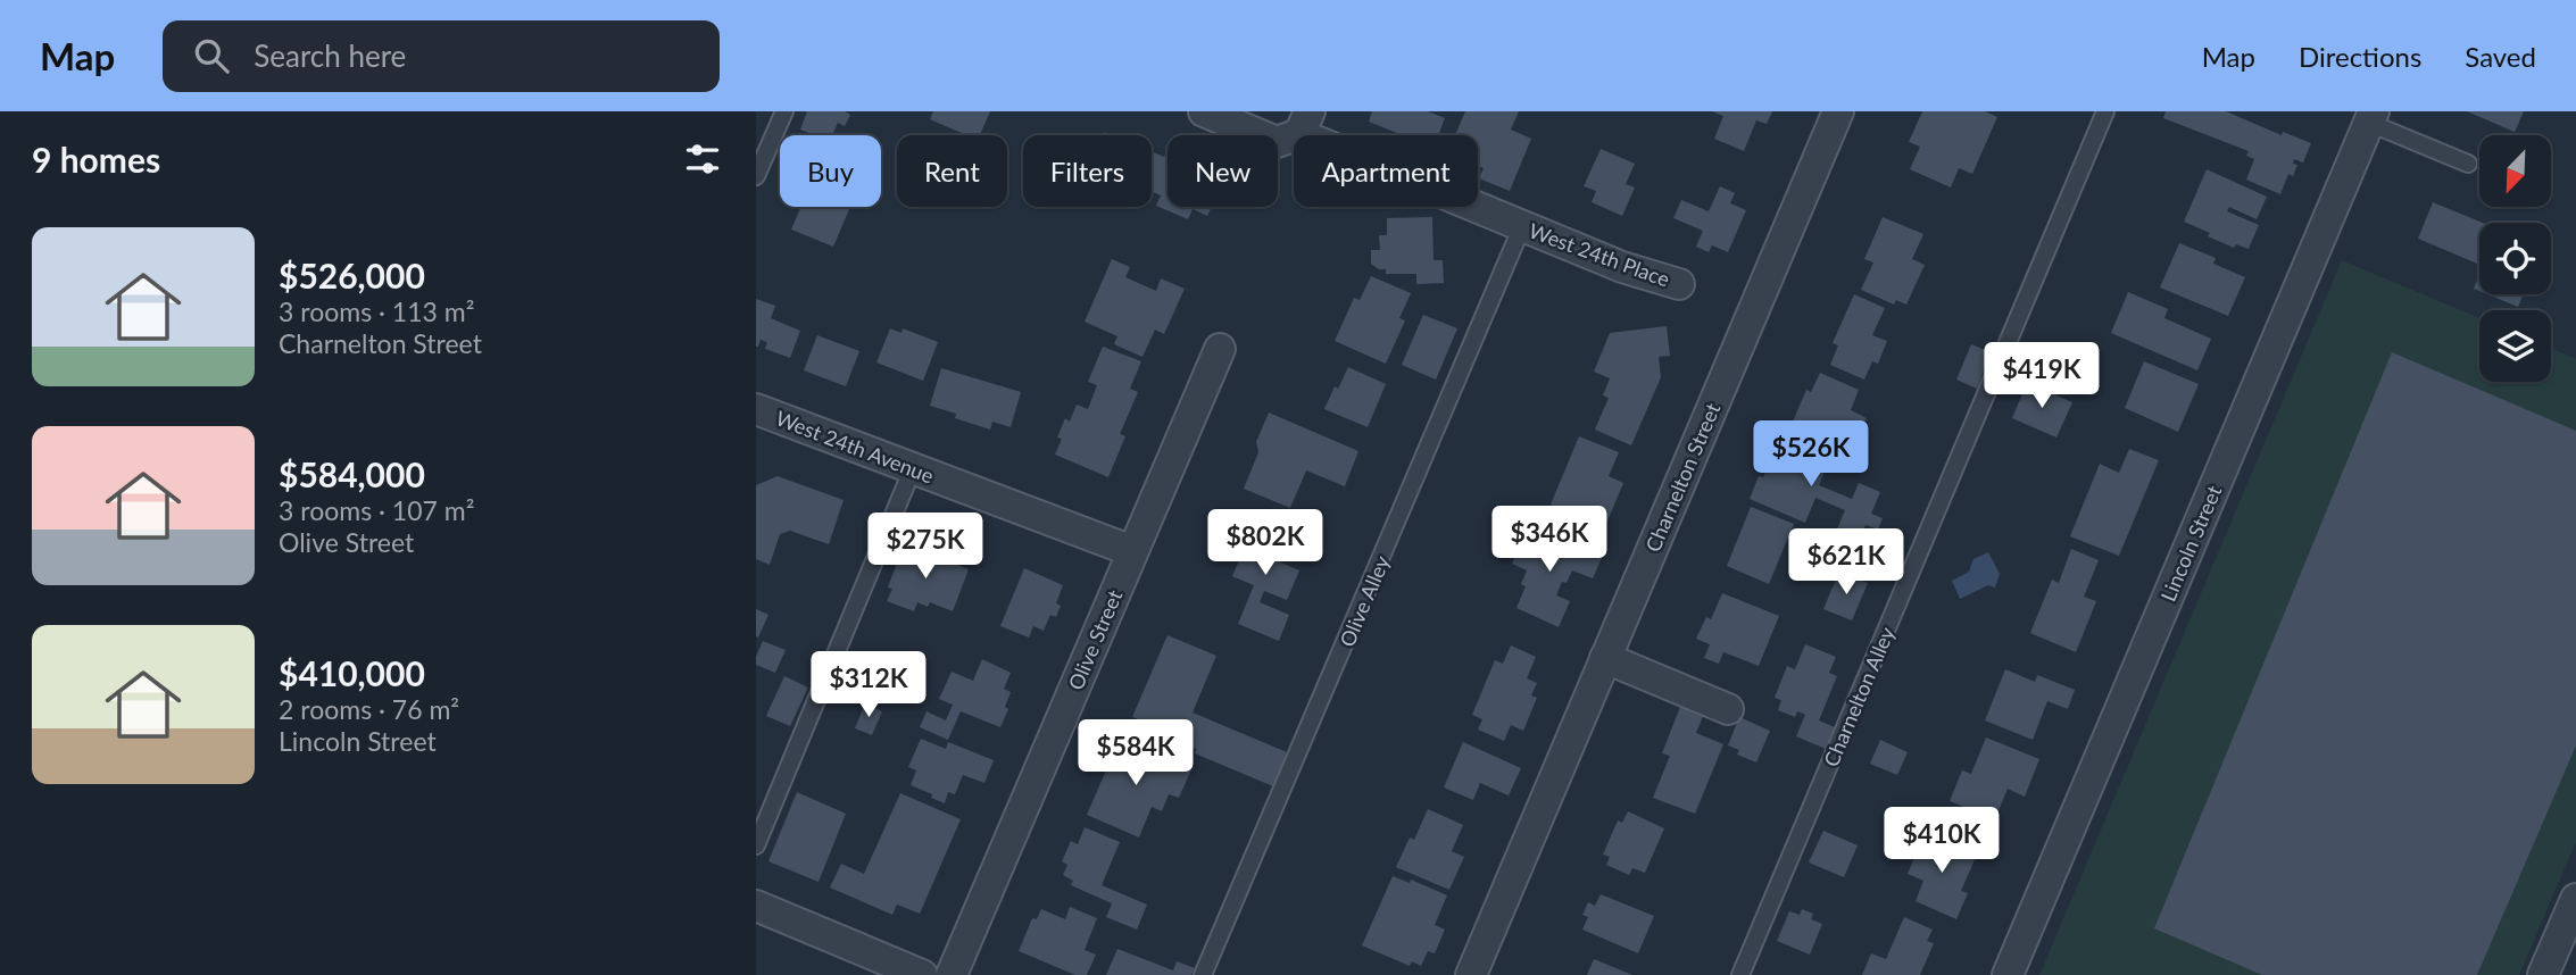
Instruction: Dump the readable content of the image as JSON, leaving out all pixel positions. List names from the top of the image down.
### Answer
{
  "streets": {
    "street": [
      "West 24th Place",
      "West 24th Avenue",
      "Charnelton Street",
      "Lincoln Street",
      "Olive Street"
    ],
    "lane": ["Olive Alley", "Charnelton Alley"]
  },
  "crossings": [
    ["West 24th Place", "Olive Alley"],
    ["West 24th Avenue", "Olive Street"]
  ],
  "north": "bottom left",
  "page": {
    "header": "Map",
    "search": "Search here",
    "nav": ["Map", "Directions", "Saved"],
    "heading": "9 homes",
    "chip": [
      "Buy",
      "Rent",
      "Filters",
      "New",
      "Apartment"
    ],
    "list": [
      {
        "name": "$526,000",
        "note": "3 rooms · 113 m² · Charnelton Street"
      },
      {
        "name": "$584,000",
        "note": "3 rooms · 107 m² · Olive Street"
      },
      {
        "name": "$410,000",
        "note": "2 rooms · 76 m² · Lincoln Street"
      }
    ],
    "price": [
      "$419K",
      "$526K",
      "$346K",
      "$802K",
      "$275K",
      "$621K",
      "$312K",
      "$584K",
      "$410K"
    ]
  }
}
